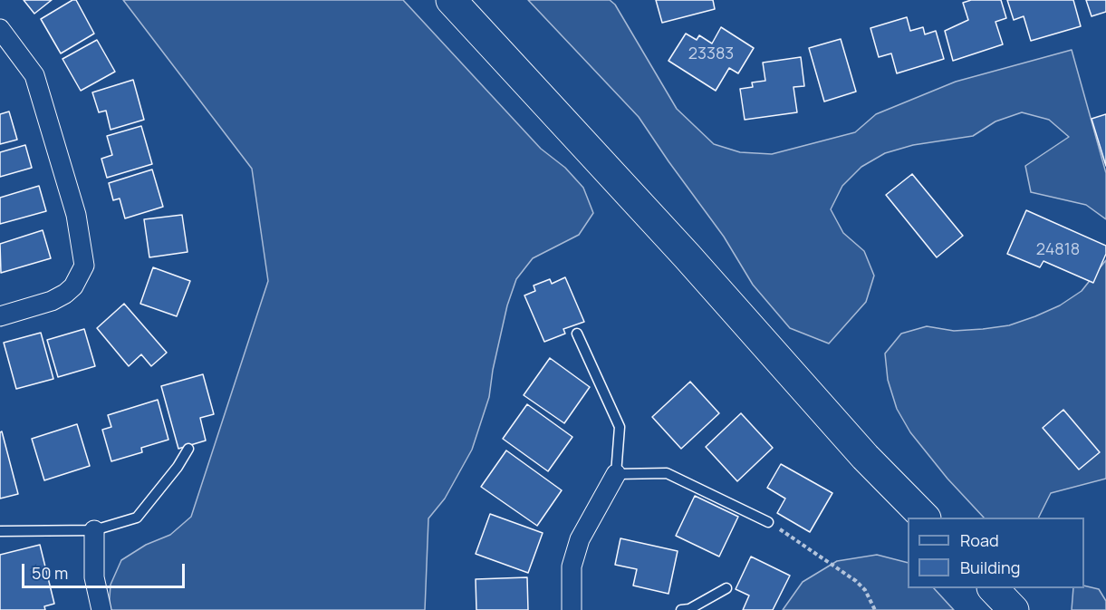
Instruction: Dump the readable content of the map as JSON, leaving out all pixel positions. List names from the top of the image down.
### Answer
{
  "house_numbers": ["23383", "24818"],
  "legend": ["Road", "Building"],
  "scale_bar": "50 m"
}
